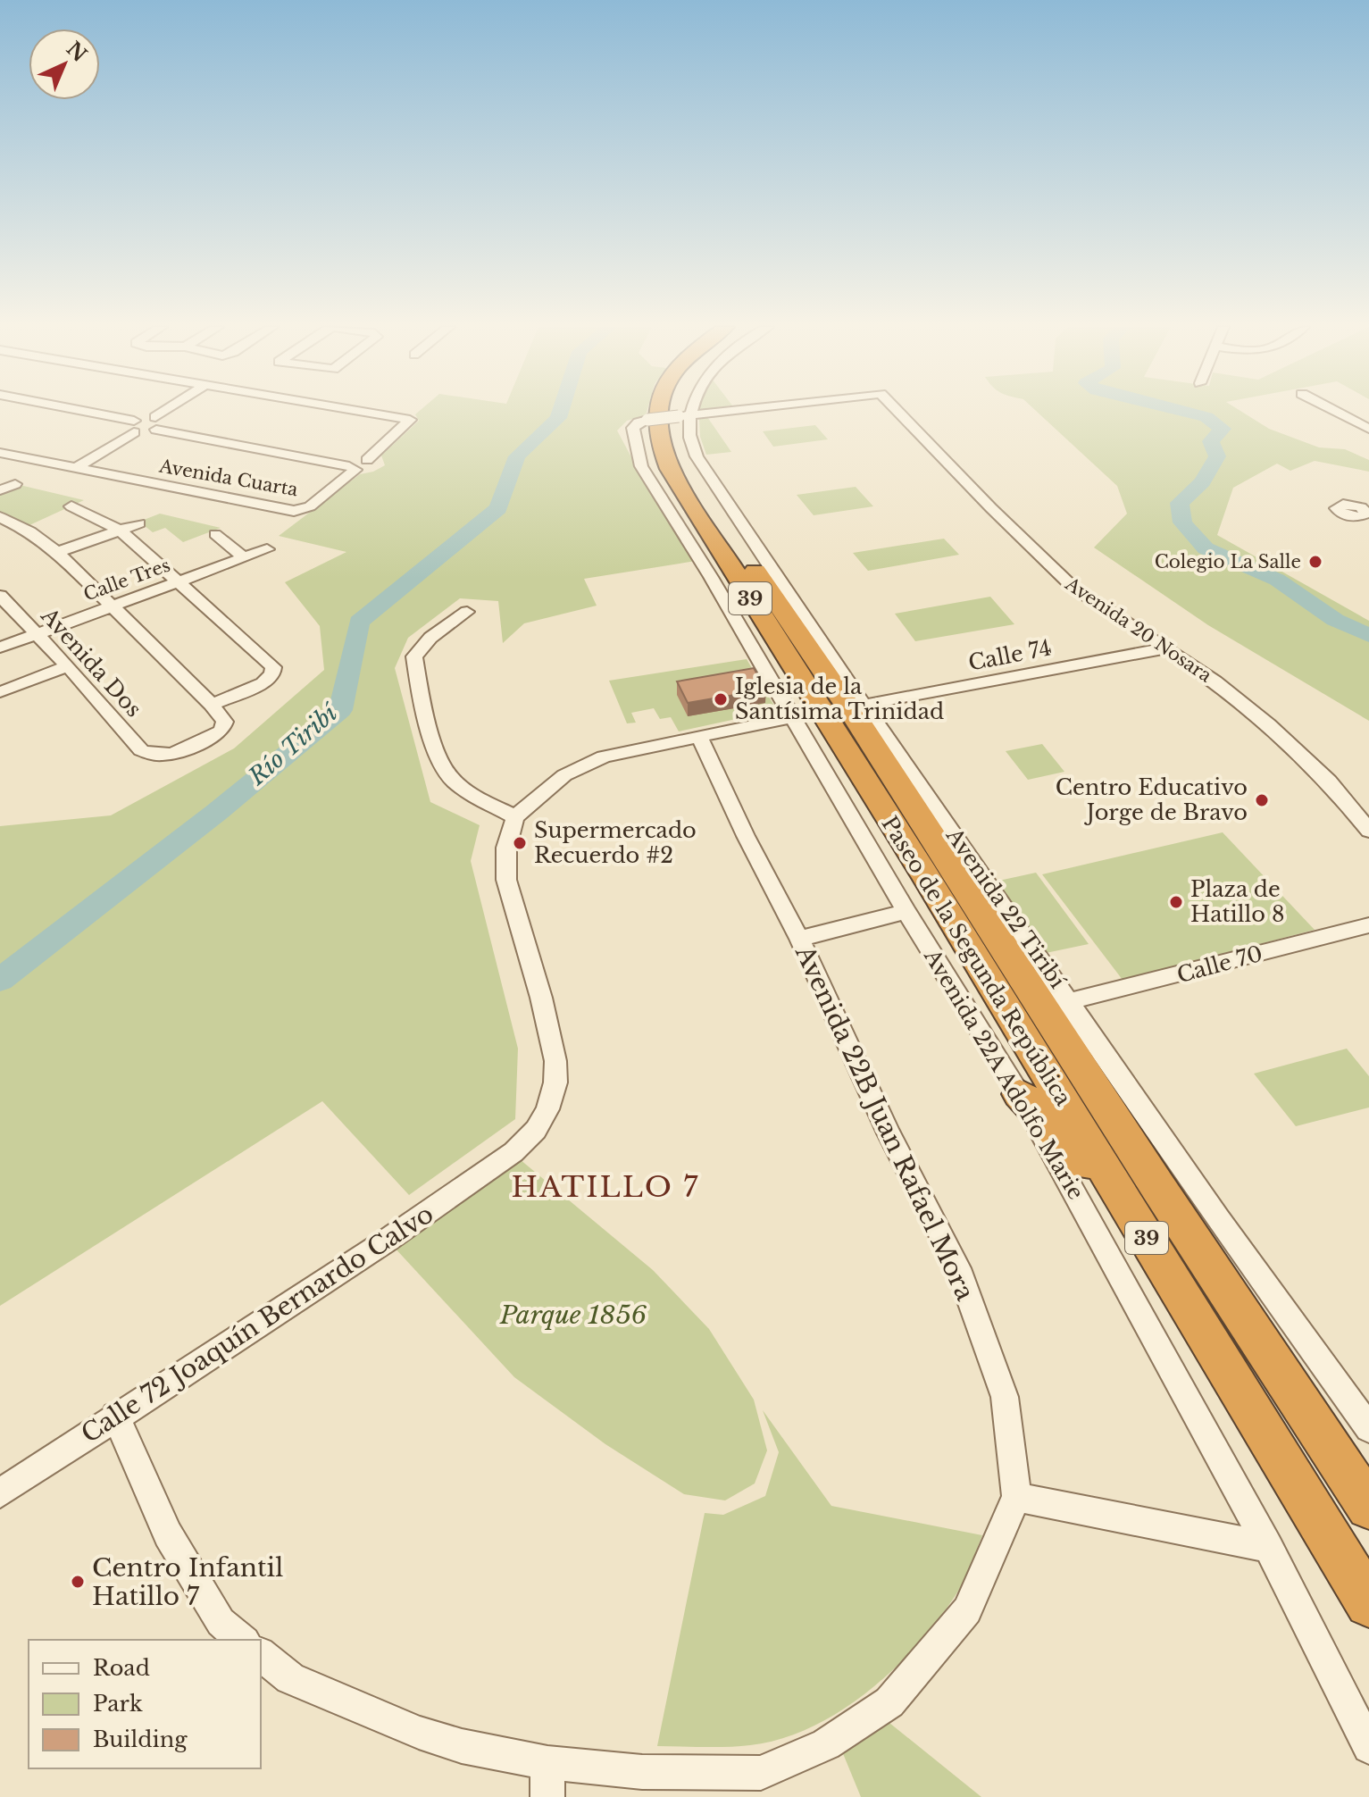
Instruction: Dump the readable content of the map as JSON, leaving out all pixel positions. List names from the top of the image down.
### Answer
{
  "streets": {
    "highway": ["39", "Paseo de la Segunda República"],
    "street": [
      "Avenida Cuarta",
      "Calle Tres",
      "Avenida 20 Nosara",
      "Calle 74",
      "Avenida Dos",
      "Avenida 22 Tiribí",
      "Calle 70",
      "Avenida 22A Adolfo Marie",
      "Avenida 22B Juan Rafael Mora",
      "Calle 72 Joaquín Bernardo Calvo"
    ]
  },
  "crossings": [
    ["Calle Tres", "Avenida Dos"],
    ["Avenida 20 Nosara", "Calle 74"],
    ["Avenida 20 Nosara", "Avenida 22 Tiribí"],
    ["Avenida 20 Nosara", "Avenida 22A Adolfo Marie"],
    ["Calle 74", "Avenida 22 Tiribí"],
    ["Calle 74", "Paseo de la Segunda República"],
    ["Avenida 22 Tiribí", "Paseo de la Segunda República"],
    ["Avenida 22 Tiribí", "Calle 70"],
    ["Avenida 22 Tiribí", "Avenida 22A Adolfo Marie"]
  ],
  "districts": ["HATILLO 7"],
  "water": ["Río Tiribí"],
  "parks": ["Parque 1856"],
  "places": [
    "Colegio La Salle",
    "Iglesia de la Santísima Trinidad",
    "Centro Educativo Jorge de Bravo",
    "Supermercado Recuerdo #2",
    "Plaza de Hatillo 8",
    "Centro Infantil Hatillo 7"
  ],
  "legend": ["Road", "Park", "Building"],
  "north": "top right"
}
